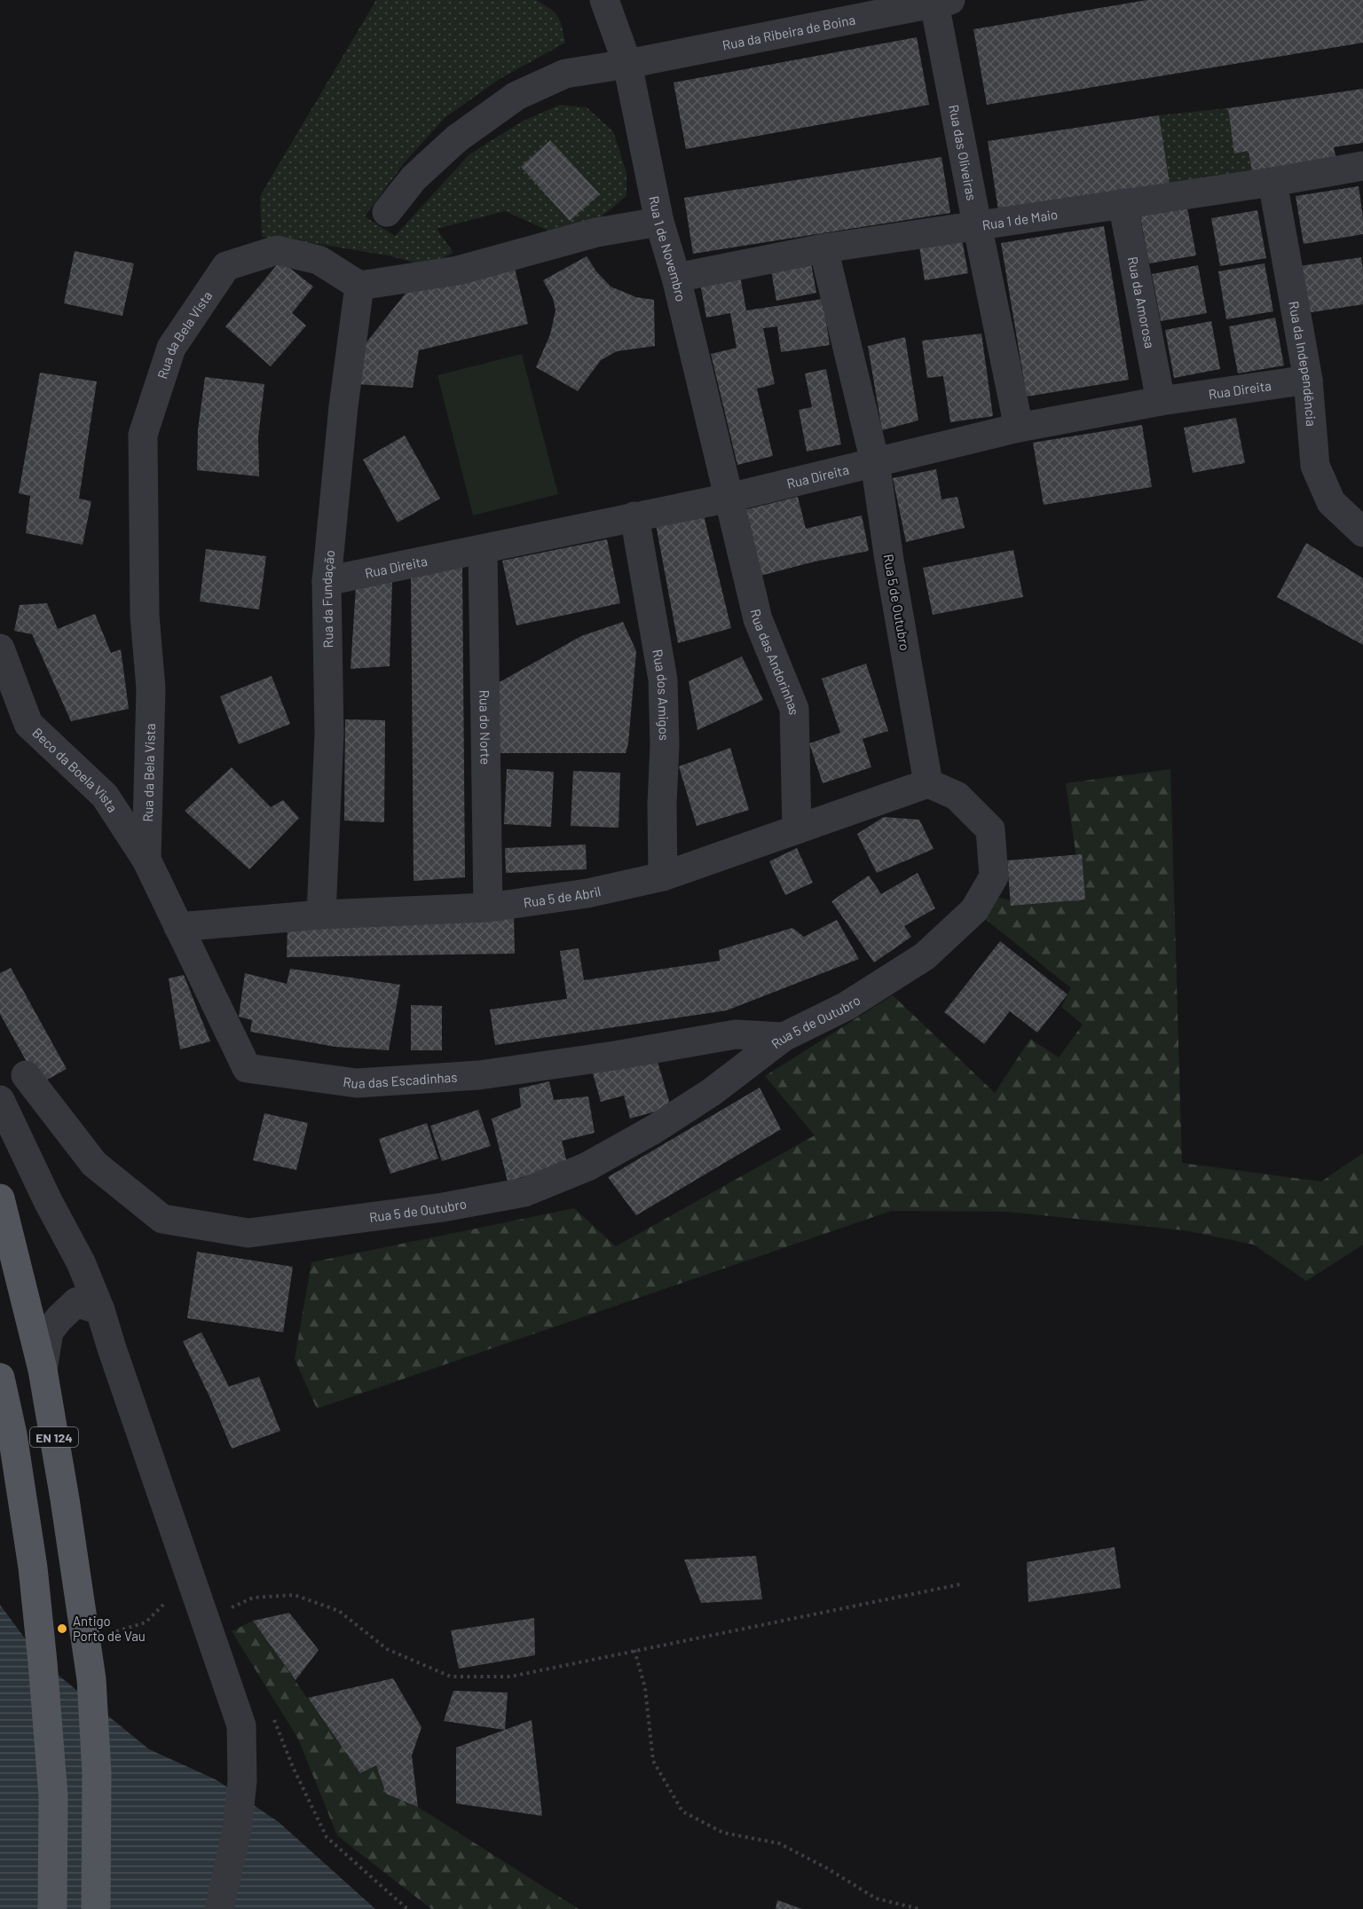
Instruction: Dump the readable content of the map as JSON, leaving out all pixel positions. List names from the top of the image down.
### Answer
{
  "streets": {
    "main road": ["EN 124"],
    "street": [
      "Rua da Ribeira de Boina",
      "Rua das Oliveiras",
      "Rua 1 de Maio",
      "Rua 1 de Novembro",
      "Rua da Amorosa",
      "Rua da Bela Vista",
      "Rua da Independência",
      "Rua Direita",
      "Rua da Fundação",
      "Rua 5 de Outubro",
      "Rua das Andorinhas",
      "Rua dos Amigos",
      "Rua do Norte",
      "Beco da Boela Vista",
      "Rua 5 de Abril",
      "Rua das Escadinhas"
    ]
  },
  "crossings": [
    ["Rua da Ribeira de Boina", "Rua das Oliveiras"],
    ["Rua da Ribeira de Boina", "Rua 1 de Novembro"],
    ["Rua das Oliveiras", "Rua 1 de Maio"],
    ["Rua das Oliveiras", "Rua Direita"],
    ["Rua 1 de Maio", "Rua 1 de Novembro"],
    ["Rua 1 de Maio", "Rua da Amorosa"],
    ["Rua 1 de Maio", "Rua da Independência"],
    ["Rua 1 de Maio", "Rua 5 de Outubro"],
    ["Rua 1 de Novembro", "Rua Direita"],
    ["Rua 1 de Novembro", "Rua das Andorinhas"],
    ["Rua da Amorosa", "Rua Direita"],
    ["Rua da Bela Vista", "Rua da Fundação"],
    ["Rua da Bela Vista", "Beco da Boela Vista"],
    ["Rua da Bela Vista", "Rua das Escadinhas"],
    ["Rua da Independência", "Rua Direita"],
    ["Rua Direita", "Rua da Fundação"],
    ["Rua Direita", "Rua 5 de Outubro"],
    ["Rua Direita", "Rua das Andorinhas"],
    ["Rua Direita", "Rua dos Amigos"],
    ["Rua Direita", "Rua do Norte"],
    ["Rua da Fundação", "Rua 5 de Abril"],
    ["Rua 5 de Outubro", "Rua 5 de Abril"],
    ["Rua 5 de Outubro", "Rua das Escadinhas"],
    ["Rua das Andorinhas", "Rua 5 de Abril"],
    ["Rua dos Amigos", "Rua 5 de Abril"],
    ["Rua do Norte", "Rua 5 de Abril"],
    ["Beco da Boela Vista", "Rua das Escadinhas"],
    ["Rua 5 de Abril", "Rua das Escadinhas"]
  ],
  "places": ["Antigo Porto de Vau"]
}
